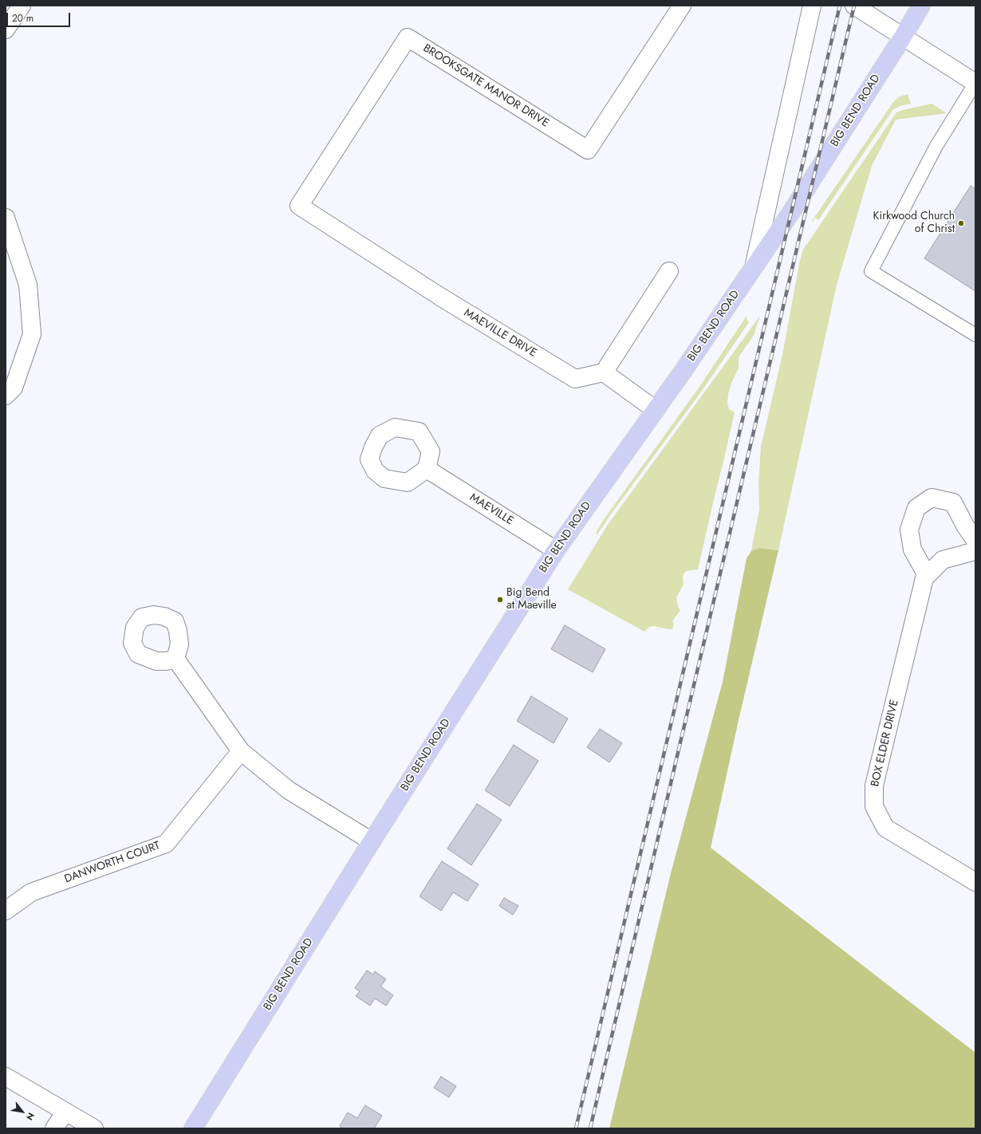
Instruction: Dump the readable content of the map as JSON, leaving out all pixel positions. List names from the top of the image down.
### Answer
{
  "streets": {
    "main road": ["BIG BEND ROAD"],
    "street": [
      "BROOKSGATE MANOR DRIVE",
      "MAEVILLE DRIVE",
      "MAEVILLE",
      "BOX ELDER DRIVE",
      "DANWORTH COURT"
    ]
  },
  "crossings": [
    ["BROOKSGATE MANOR DRIVE", "MAEVILLE DRIVE"],
    ["BIG BEND ROAD", "MAEVILLE"]
  ],
  "places": ["Kirkwood Church of Christ", "Big Bend at Maeville"],
  "scale_bar": "20 m",
  "north": "bottom right"
}
